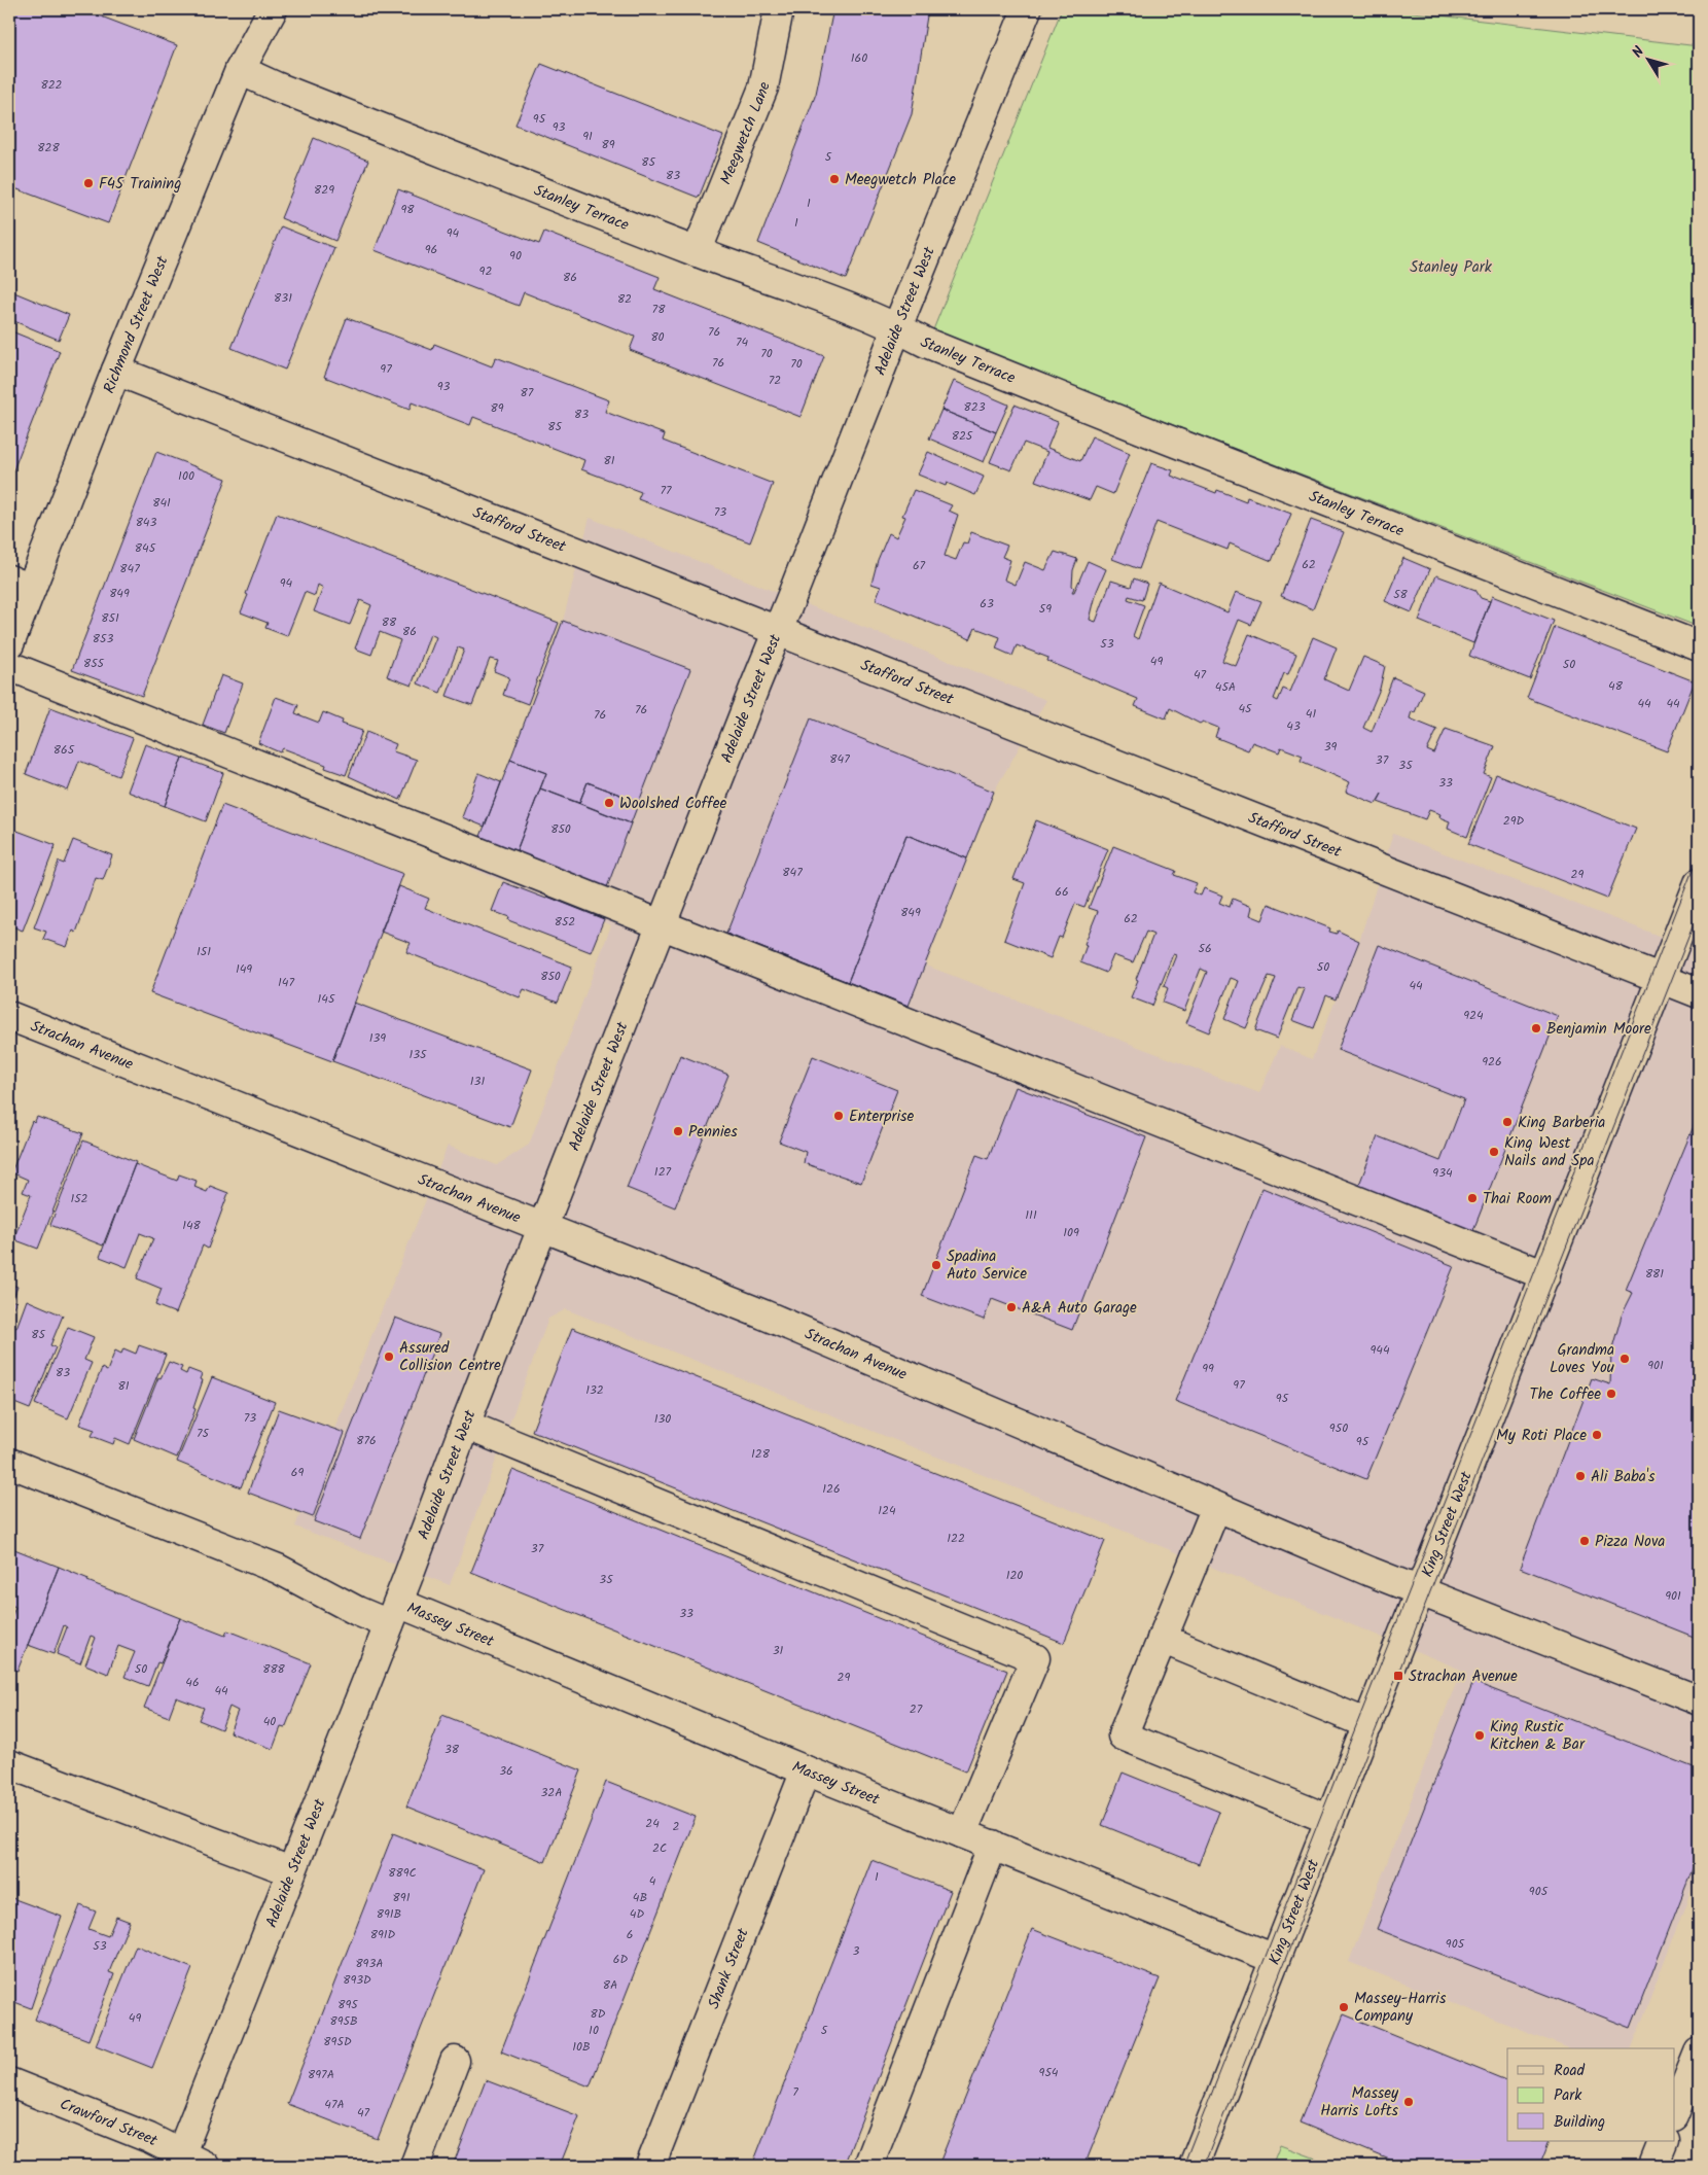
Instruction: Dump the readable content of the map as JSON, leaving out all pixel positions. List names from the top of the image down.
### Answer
{
  "streets": {
    "street": [
      "Meegwetch Lane",
      "Stanley Terrace",
      "Adelaide Street West",
      "Richmond Street West",
      "Stafford Street",
      "Strachan Avenue",
      "King Street West",
      "Massey Street",
      "Shank Street",
      "Crawford Street"
    ]
  },
  "crossings": [
    ["Meegwetch Lane", "Stanley Terrace"],
    ["Stanley Terrace", "Adelaide Street West"],
    ["Stanley Terrace", "Richmond Street West"],
    ["Adelaide Street West", "Stafford Street"],
    ["Adelaide Street West", "Strachan Avenue"],
    ["Adelaide Street West", "Massey Street"],
    ["Adelaide Street West", "Crawford Street"],
    ["Richmond Street West", "Stafford Street"],
    ["Stafford Street", "King Street West"],
    ["Strachan Avenue", "King Street West"],
    ["King Street West", "Massey Street"],
    ["Massey Street", "Shank Street"]
  ],
  "parks": ["Stanley Park"],
  "places": {
    "other": [
      "Meegwetch Place",
      "F45 Training",
      "Woolshed Coffee",
      "Benjamin Moore",
      "Enterprise",
      "King Barberia",
      "Pennies",
      "King West Nails and Spa",
      "Thai Room",
      "Spadina Auto Service",
      "A&A Auto Garage",
      "Assured Collision Centre",
      "Grandma Loves You",
      "The Coffee",
      "My Roti Place",
      "Ali Baba's",
      "Pizza Nova",
      "King Rustic Kitchen & Bar",
      "Massey-Harris Company",
      "Massey Harris Lofts"
    ],
    "transit": ["Strachan Avenue"]
  },
  "house_numbers": [
    "160",
    "822",
    "95",
    "93",
    "91",
    "89",
    "828",
    "5",
    "85",
    "83",
    "829",
    "1",
    "98",
    "1",
    "94",
    "96",
    "90",
    "92",
    "86",
    "831",
    "82",
    "78",
    "76",
    "80",
    "74",
    "70",
    "76",
    "70",
    "97",
    "72",
    "93",
    "87",
    "823",
    "89",
    "83",
    "85",
    "825",
    "81",
    "100",
    "77",
    "841",
    "73",
    "843",
    "845",
    "62",
    "67",
    "847",
    "94",
    "849",
    "58",
    "63",
    "59",
    "851",
    "88",
    "86",
    "853",
    "53",
    "49",
    "855",
    "50",
    "47",
    "48",
    "45A",
    "44",
    "44",
    "45",
    "76",
    "41",
    "76",
    "43",
    "39",
    "865",
    "847",
    "37",
    "35",
    "33",
    "29D",
    "850",
    "847",
    "29",
    "66",
    "849",
    "62",
    "852",
    "56",
    "151",
    "50",
    "149",
    "850",
    "147",
    "44",
    "145",
    "924",
    "139",
    "135",
    "926",
    "131",
    "127",
    "934",
    "152",
    "111",
    "148",
    "109",
    "881",
    "85",
    "944",
    "901",
    "99",
    "83",
    "97",
    "81",
    "132",
    "95",
    "73",
    "130",
    "950",
    "75",
    "876",
    "95",
    "128",
    "69",
    "126",
    "124",
    "122",
    "37",
    "120",
    "35",
    "901",
    "33",
    "31",
    "50",
    "888",
    "29",
    "46",
    "44",
    "27",
    "40",
    "38",
    "36",
    "32A",
    "24",
    "2",
    "2C",
    "889C",
    "1",
    "4",
    "905",
    "891",
    "4B",
    "891B",
    "4D",
    "891D",
    "6",
    "905",
    "53",
    "3",
    "6D",
    "893A",
    "893D",
    "8A",
    "895",
    "8D",
    "49",
    "895B",
    "10",
    "5",
    "895D",
    "10B",
    "954",
    "897A",
    "7",
    "47A",
    "47"
  ],
  "legend": ["Road", "Park", "Building"],
  "north": "top left"
}
